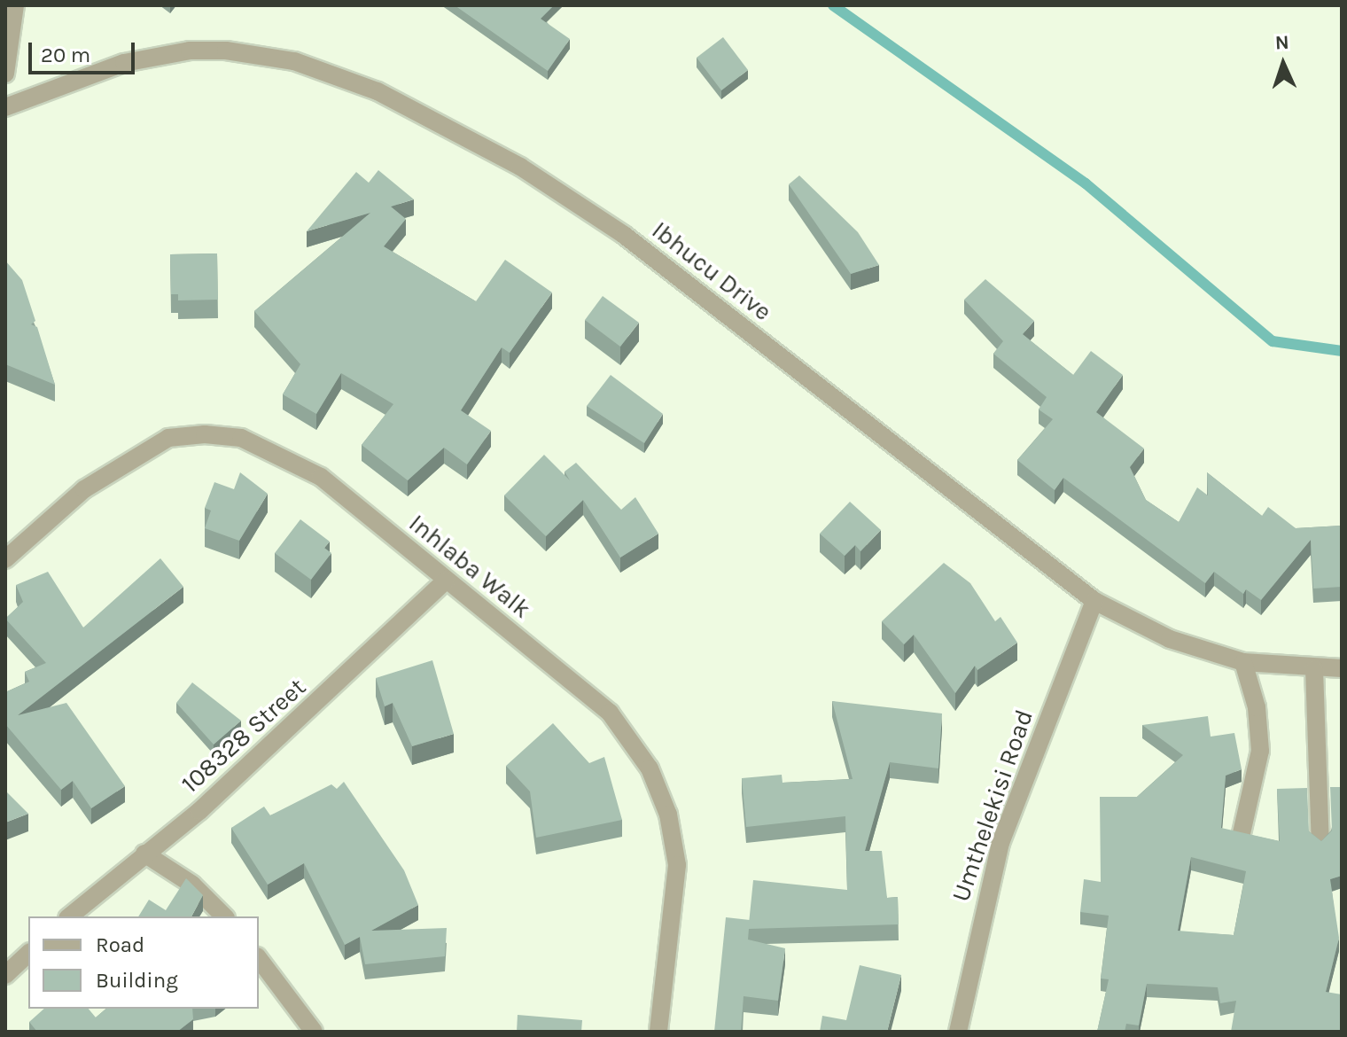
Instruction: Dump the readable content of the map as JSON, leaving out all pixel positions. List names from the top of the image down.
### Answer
{
  "streets": {
    "street": [
      "Ibhucu Drive",
      "Inhlaba Walk",
      "108328 Street",
      "Umthelekisi Road"
    ]
  },
  "crossings": [
    ["Ibhucu Drive", "Umthelekisi Road"],
    ["Inhlaba Walk", "108328 Street"]
  ],
  "legend": ["Road", "Building"],
  "scale_bar": "20 m",
  "north": "top"
}
